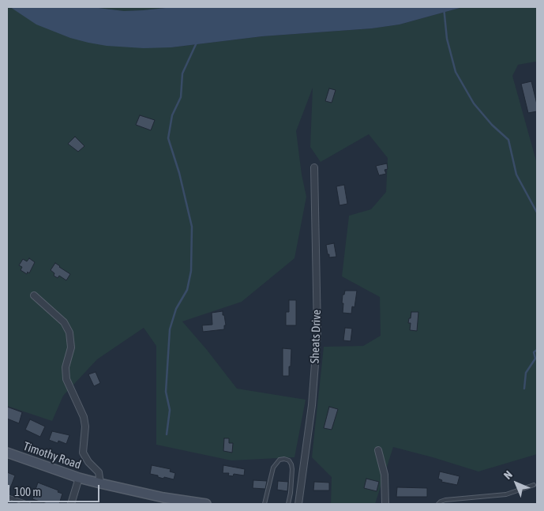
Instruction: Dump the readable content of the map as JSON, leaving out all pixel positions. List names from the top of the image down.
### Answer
{
  "streets": {
    "main road": ["Timothy Road"],
    "street": ["Sheats Drive"]
  },
  "scale_bar": "100 m",
  "north": "top left"
}
